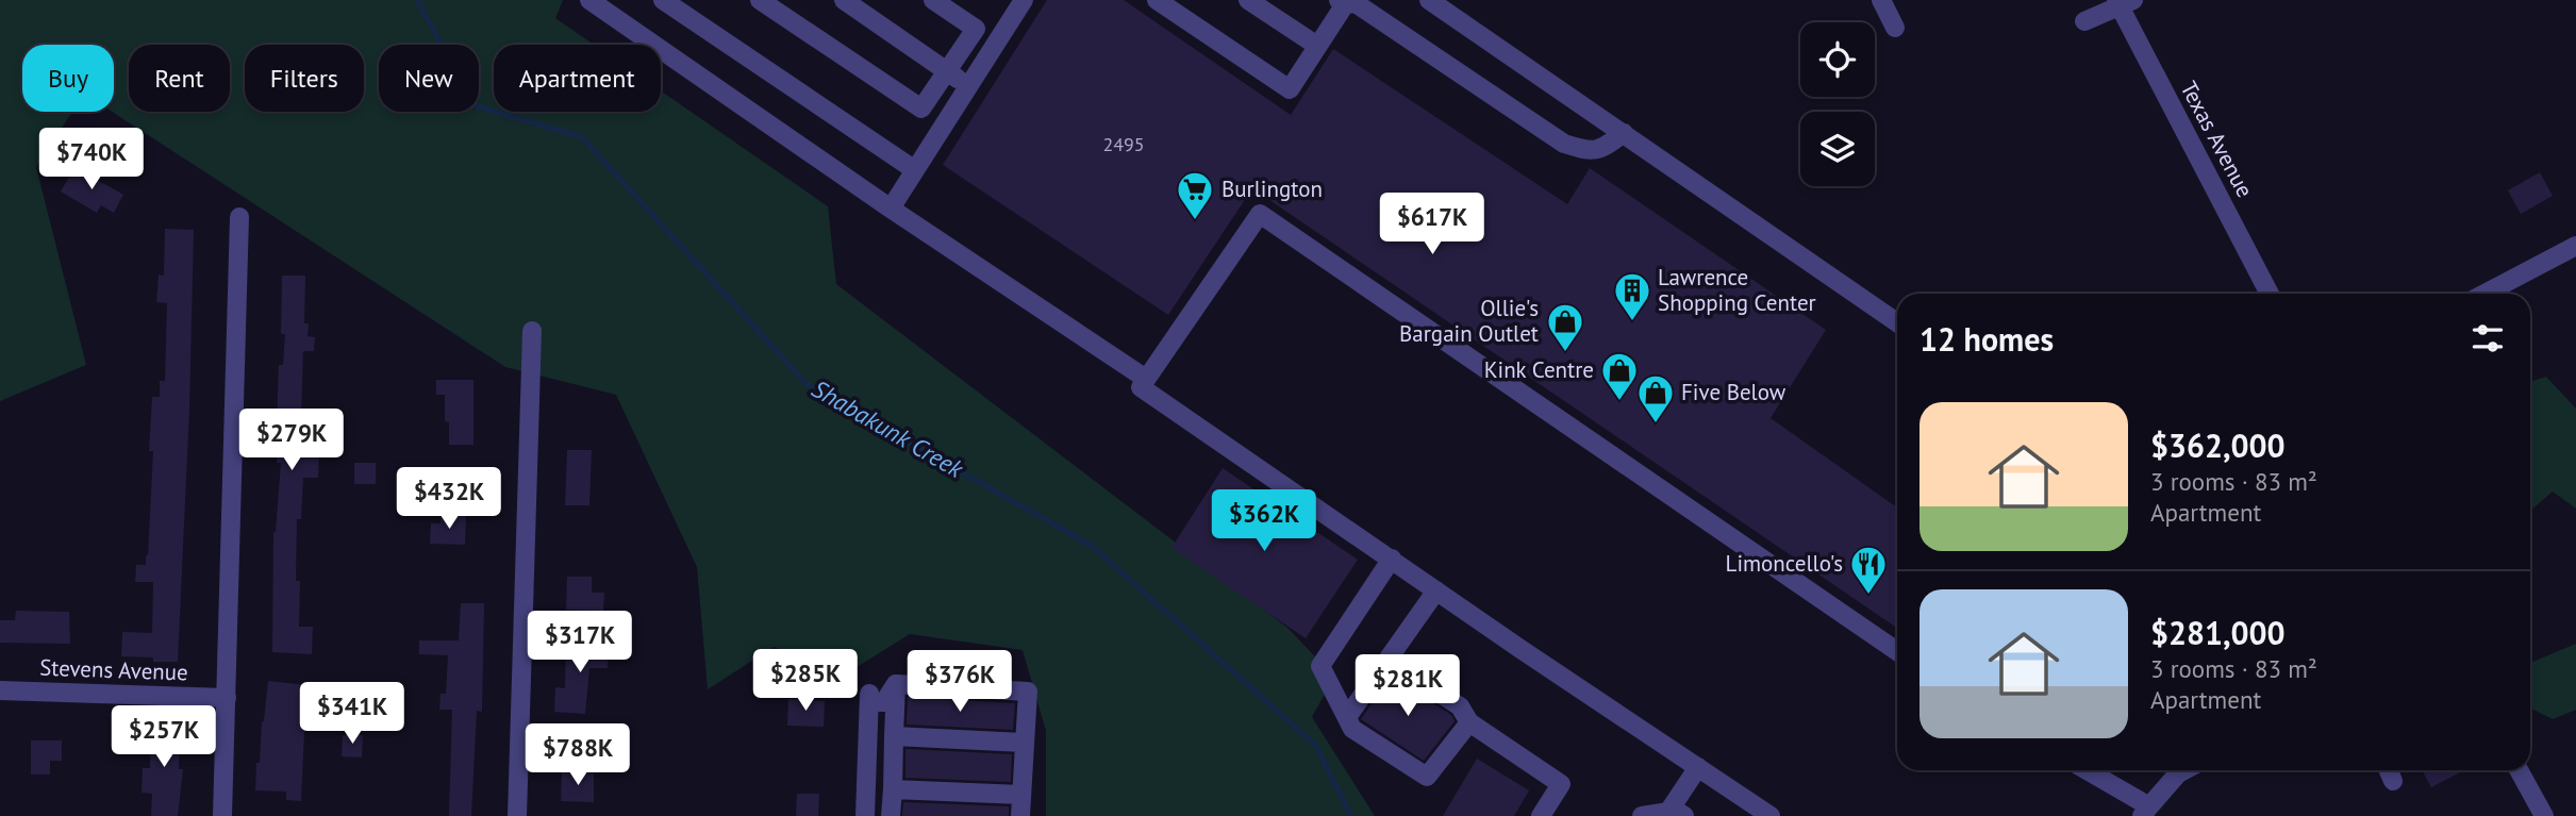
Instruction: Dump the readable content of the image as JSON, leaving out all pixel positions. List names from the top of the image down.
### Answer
{
  "streets": {
    "street": ["Texas Avenue", "Stevens Avenue"]
  },
  "water": ["Shabakunk Creek"],
  "places": {
    "supermarket": ["Burlington"],
    "building": ["Lawrence Shopping Center"],
    "shop": ["Ollie's Bargain Outlet", "Kink Centre", "Five Below"],
    "restaurant": ["Limoncello's"]
  },
  "house_numbers": ["2495"],
  "page": {
    "chip": [
      "Buy",
      "Rent",
      "Filters",
      "New",
      "Apartment"
    ],
    "price": [
      "$740K",
      "$617K",
      "$279K",
      "$432K",
      "$362K",
      "$317K",
      "$285K",
      "$376K",
      "$281K",
      "$341K",
      "$257K",
      "$788K"
    ],
    "heading": "12 homes",
    "list": [
      {
        "name": "$362,000",
        "note": "3 rooms · 83 m² · Apartment"
      },
      {
        "name": "$281,000",
        "note": "3 rooms · 83 m² · Apartment"
      }
    ]
  }
}
